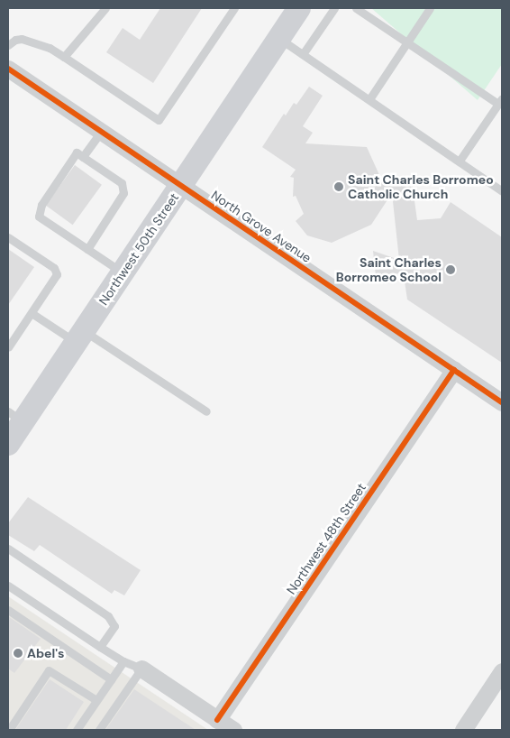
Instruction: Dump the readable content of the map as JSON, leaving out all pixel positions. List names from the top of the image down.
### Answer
{
  "streets": {
    "main road": ["Northwest 50th Street"],
    "street": ["North Grove Avenue", "Northwest 48th Street"]
  },
  "crossings": [
    ["North Grove Avenue", "Northwest 50th Street"],
    ["North Grove Avenue", "Northwest 48th Street"]
  ],
  "places": ["Saint Charles Borromeo Catholic Church", "Saint Charles Borromeo School", "Abel's"]
}
